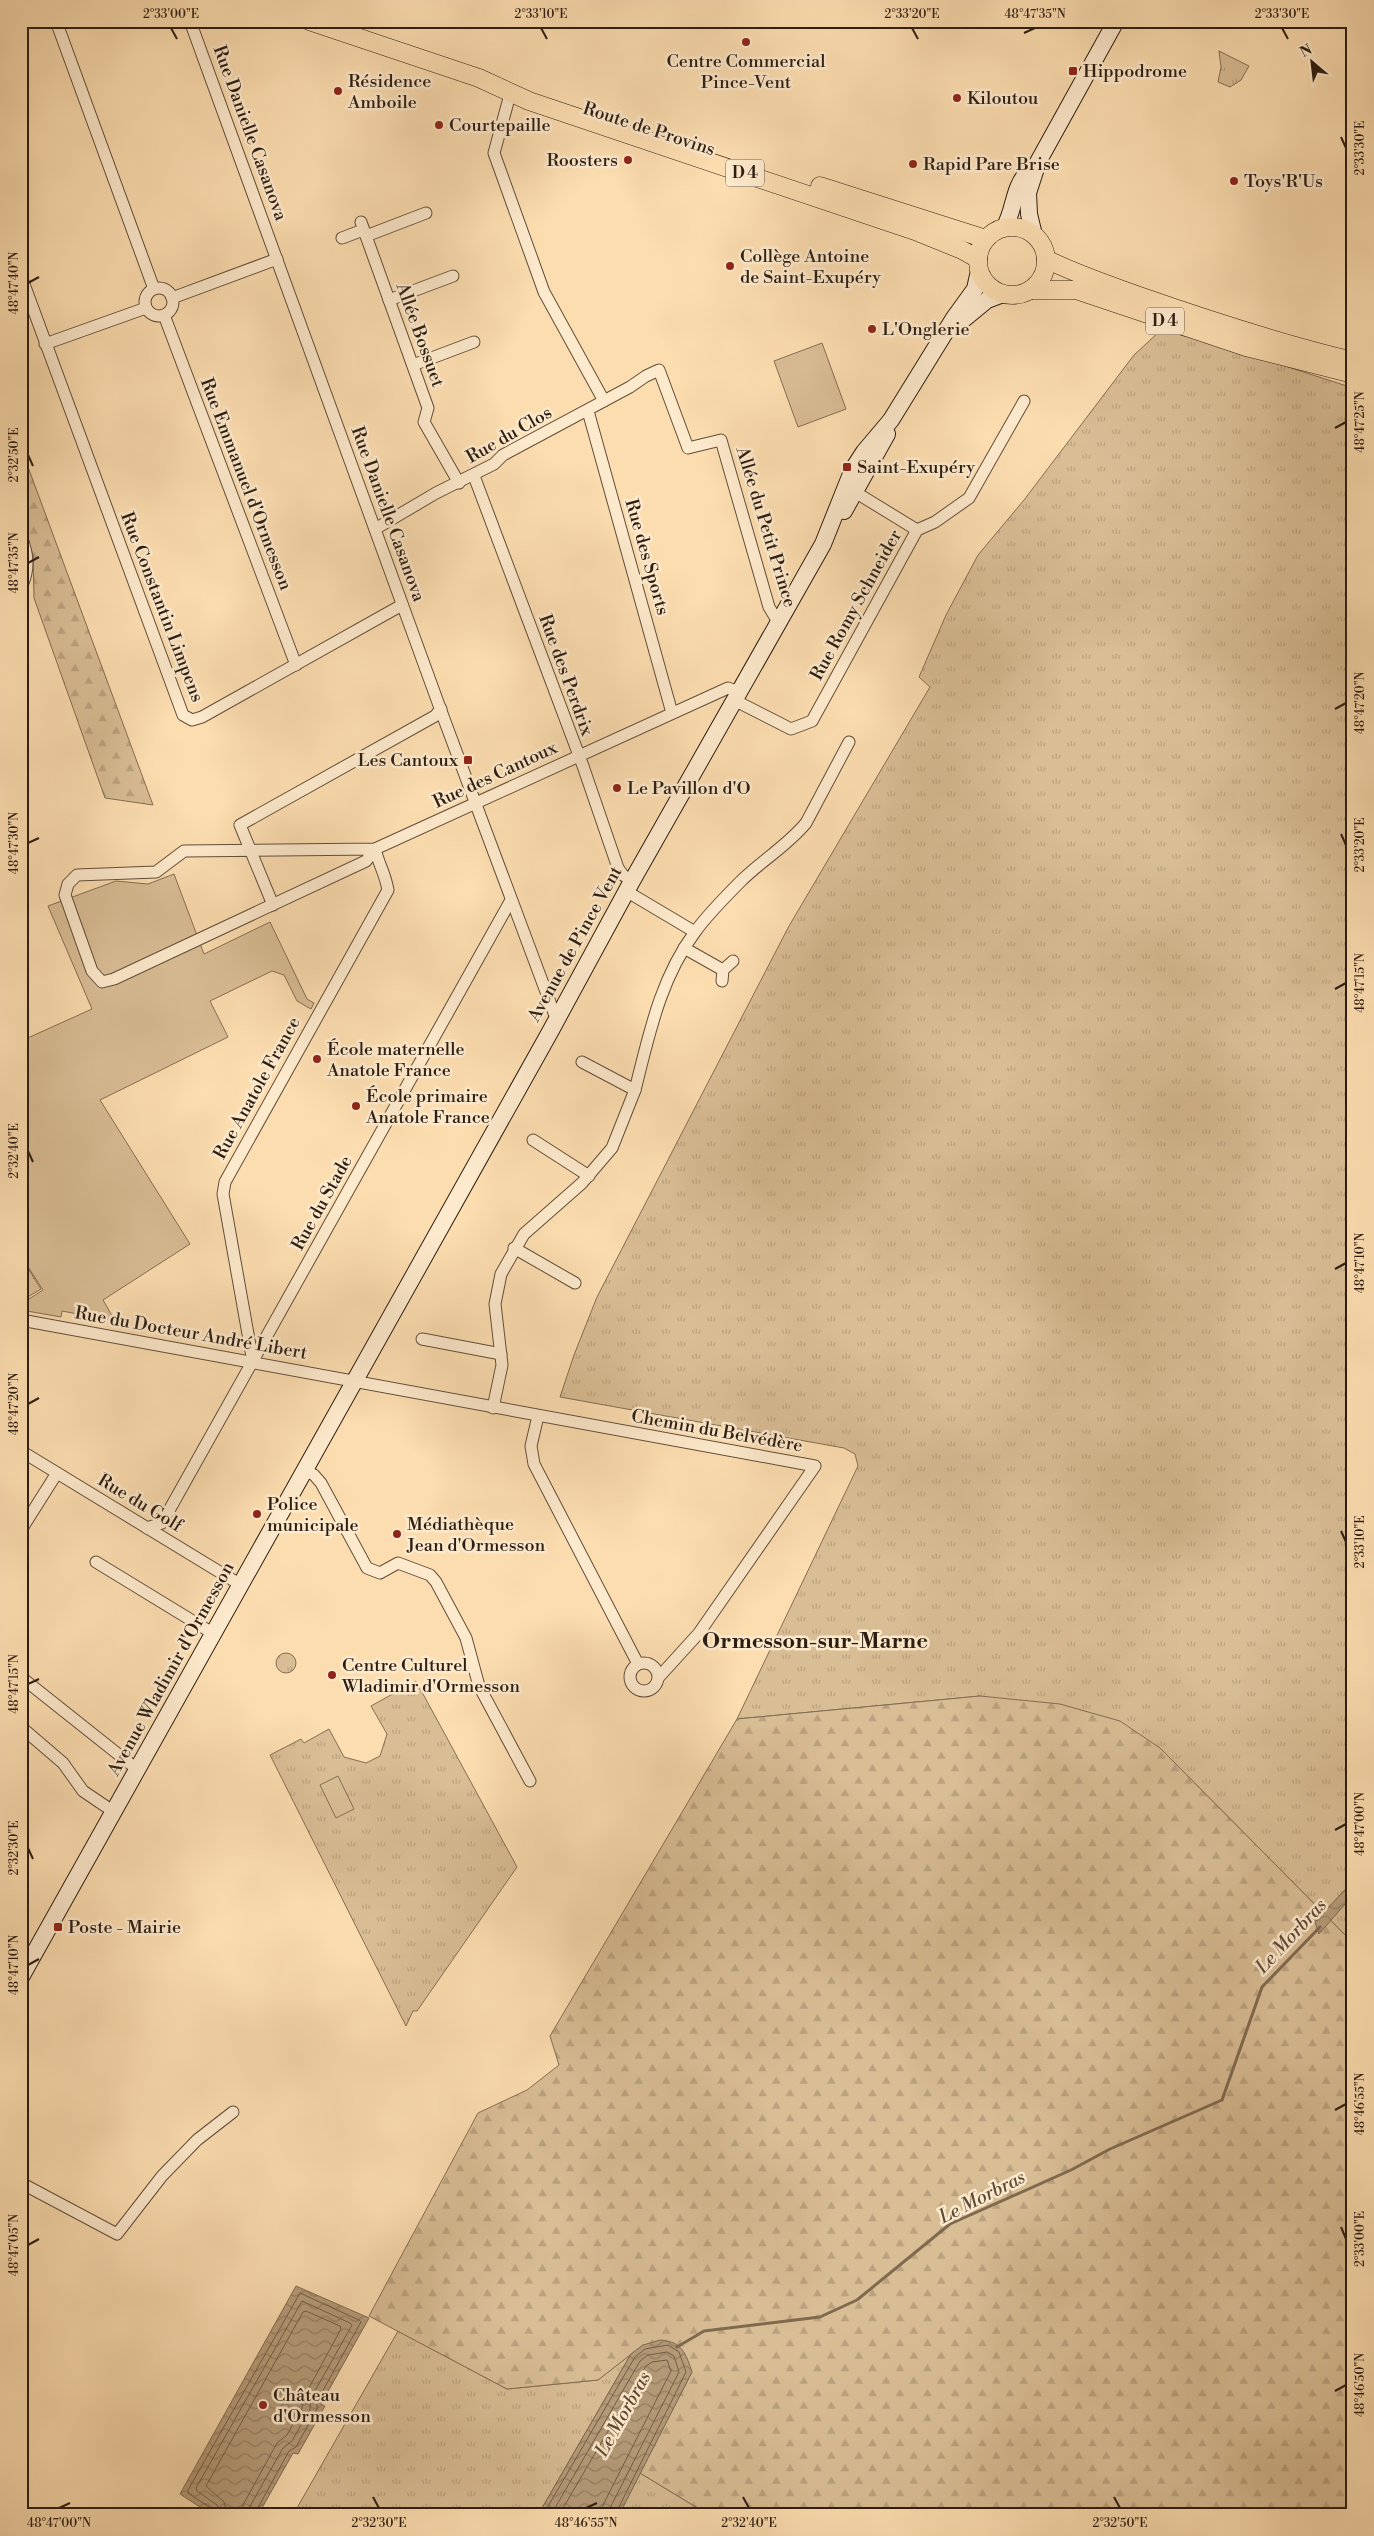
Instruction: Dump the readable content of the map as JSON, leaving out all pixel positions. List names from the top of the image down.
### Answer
{
  "streets": {
    "main road": [
      "Route de Provins",
      "D 4",
      "Avenue de Pince Vent",
      "Avenue Wladimir d'Ormesson"
    ],
    "street": [
      "Rue Danielle Casanova",
      "Allée Bossuet",
      "Rue du Clos",
      "Rue Emmanuel d'Ormesson",
      "Allée du Petit Prince",
      "Rue des Sports",
      "Rue Romy Schneider",
      "Rue Constantin Limpens",
      "Rue des Perdrix",
      "Rue des Cantoux",
      "Rue Anatole France",
      "Rue du Stade",
      "Rue du Docteur André Libert",
      "Chemin du Belvédère",
      "Rue du Golf"
    ]
  },
  "crossings": [
    ["Route de Provins", "D 4"],
    ["Route de Provins", "Avenue de Pince Vent"],
    ["Rue Danielle Casanova", "Rue du Clos"],
    ["Rue Danielle Casanova", "Rue Constantin Limpens"],
    ["Rue Danielle Casanova", "Rue des Cantoux"],
    ["Rue Danielle Casanova", "Avenue de Pince Vent"],
    ["Rue Danielle Casanova", "Rue du Stade"],
    ["D 4", "Avenue de Pince Vent"],
    ["Allée Bossuet", "Rue du Clos"],
    ["Rue du Clos", "Allée du Petit Prince"],
    ["Rue du Clos", "Rue des Sports"],
    ["Rue du Clos", "Rue des Perdrix"],
    ["Rue Emmanuel d'Ormesson", "Rue Constantin Limpens"],
    ["Allée du Petit Prince", "Avenue de Pince Vent"],
    ["Rue des Sports", "Rue des Cantoux"],
    ["Rue Romy Schneider", "Rue des Cantoux"],
    ["Rue Romy Schneider", "Avenue de Pince Vent"],
    ["Rue des Perdrix", "Rue des Cantoux"],
    ["Rue des Perdrix", "Avenue de Pince Vent"],
    ["Rue des Cantoux", "Avenue de Pince Vent"],
    ["Rue des Cantoux", "Rue Anatole France"],
    ["Avenue de Pince Vent", "Rue du Docteur André Libert"],
    ["Avenue de Pince Vent", "Chemin du Belvédère"],
    ["Avenue de Pince Vent", "Avenue Wladimir d'Ormesson"],
    ["Rue Anatole France", "Rue du Stade"],
    ["Rue Anatole France", "Rue du Docteur André Libert"],
    ["Rue du Stade", "Rue du Docteur André Libert"],
    ["Rue du Docteur André Libert", "Chemin du Belvédère"],
    ["Rue du Docteur André Libert", "Avenue Wladimir d'Ormesson"],
    ["Chemin du Belvédère", "Avenue Wladimir d'Ormesson"],
    ["Rue du Golf", "Avenue Wladimir d'Ormesson"]
  ],
  "districts": ["Ormesson-sur-Marne"],
  "water": ["Le Morbras"],
  "places": {
    "other": [
      "Centre Commercial Pince-Vent",
      "Résidence Amboile",
      "Kiloutou",
      "Courtepaille",
      "Roosters",
      "Rapid Pare Brise",
      "Toys'R'Us",
      "Collège Antoine de Saint-Exupéry",
      "L'Onglerie",
      "Le Pavillon d'O",
      "École maternelle Anatole France",
      "École primaire Anatole France",
      "Police municipale",
      "Médiathèque Jean d'Ormesson",
      "Centre Culturel Wladimir d'Ormesson",
      "Château d'Ormesson"
    ],
    "transit": [
      "Hippodrome",
      "Saint-Exupéry",
      "Les Cantoux",
      "Poste - Mairie"
    ]
  },
  "north": "top left",
  "coordinates": [
    "2°33'00\"E",
    "2°33'10\"E",
    "2°33'20\"E",
    "48°47'35\"N",
    "2°33'30\"E",
    "48°47'40\"N",
    "48°47'25\"N",
    "2°32'50\"E",
    "48°47'20\"N",
    "48°47'30\"N",
    "48°47'15\"N",
    "2°32'40\"E",
    "48°47'10\"N",
    "48°47'00\"N",
    "2°32'30\"E",
    "48°46'55\"N",
    "48°47'05\"N",
    "48°46'50\"N"
  ]
}
